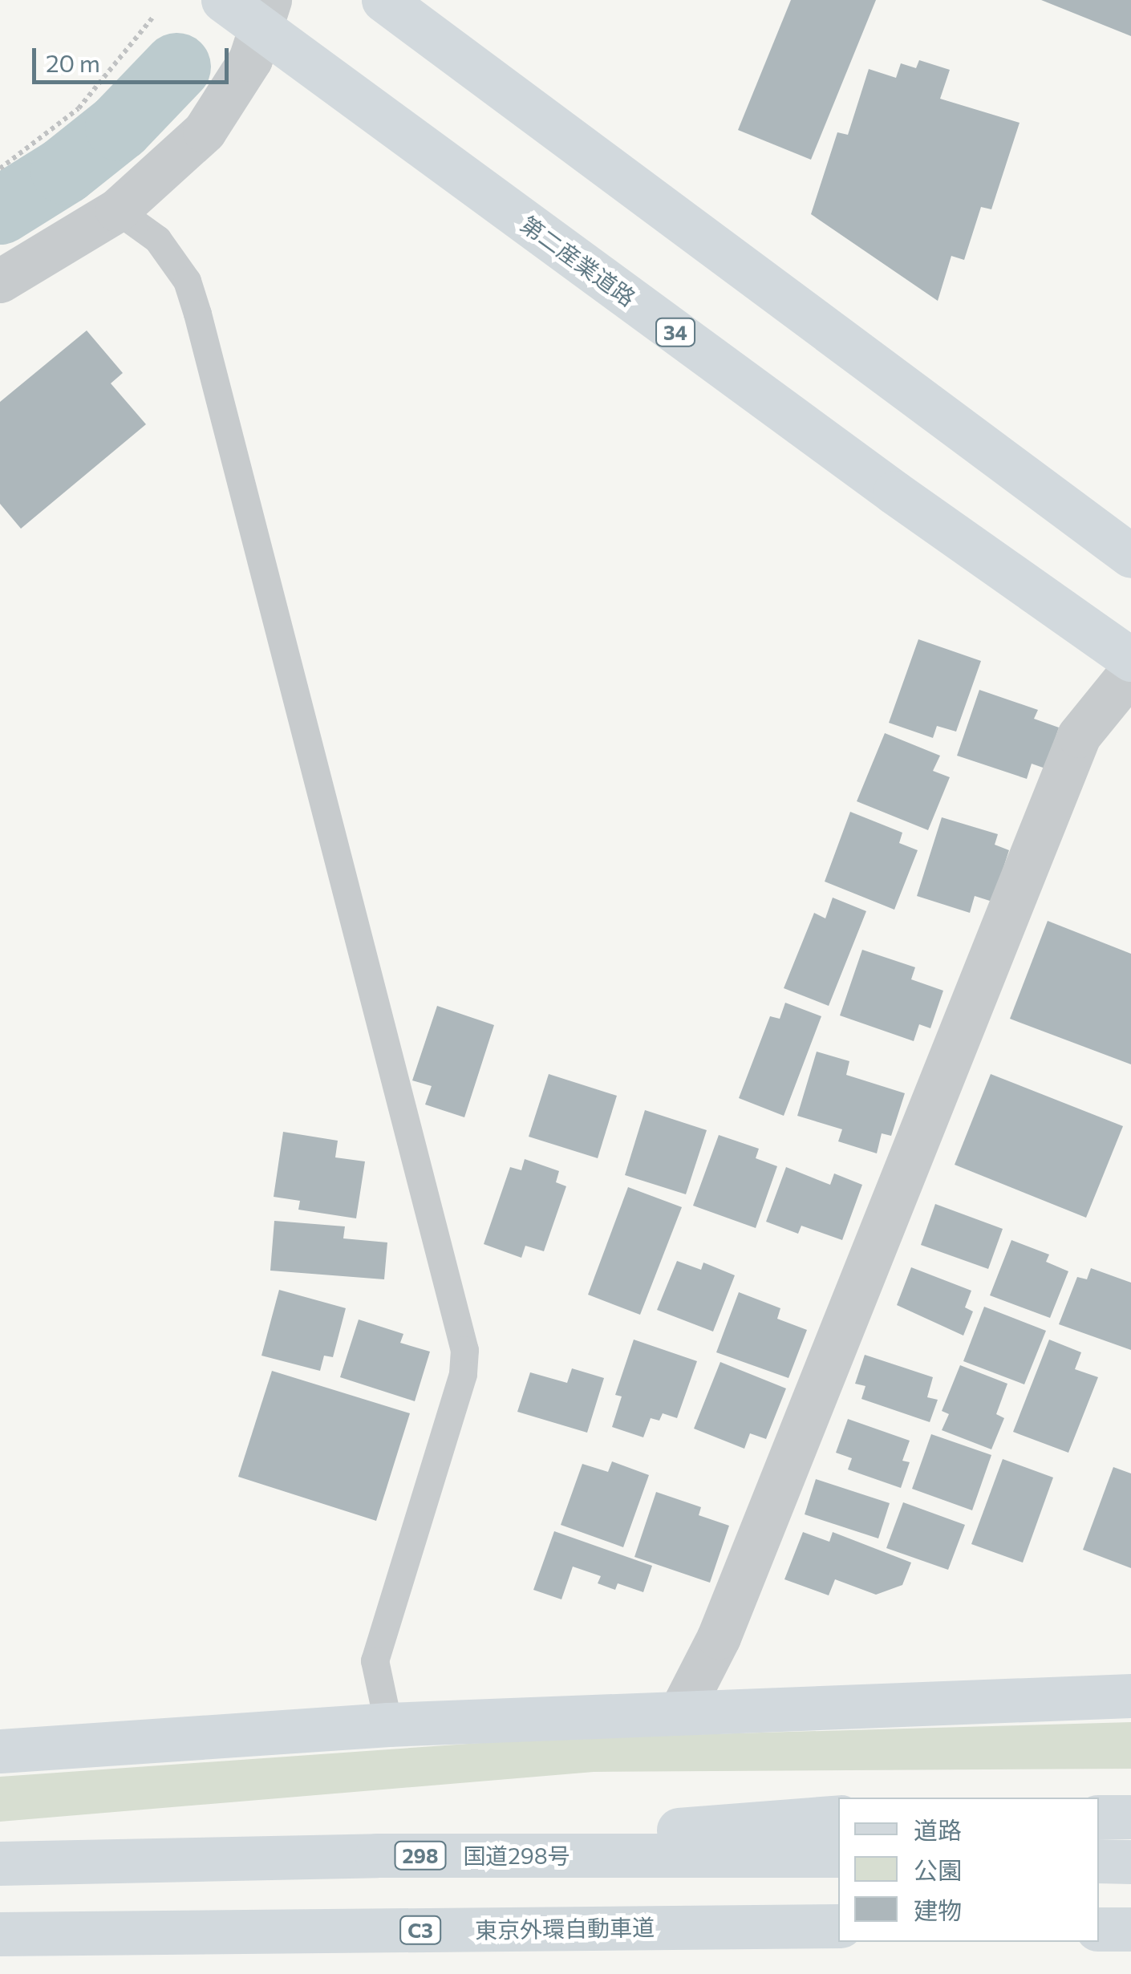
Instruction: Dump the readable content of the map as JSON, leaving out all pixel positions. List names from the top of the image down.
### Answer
{
  "streets": {
    "main road": [
      "第二産業道路",
      "34",
      "298",
      "国道298号",
      "東京外環自動車道",
      "C3"
    ]
  },
  "crossings": [
    ["298", "国道298号"]
  ],
  "legend": ["道路", "公園", "建物"],
  "scale_bar": "20 m"
}
